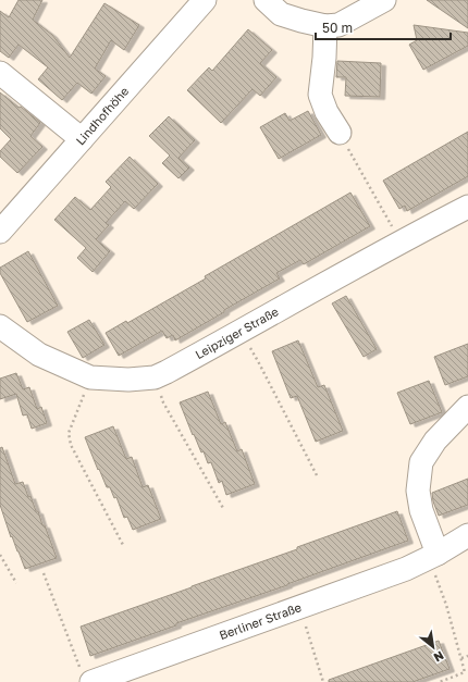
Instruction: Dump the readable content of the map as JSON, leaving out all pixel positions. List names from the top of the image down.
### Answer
{
  "streets": {
    "street": ["Lindhofhöhe", "Leipziger Straße", "Berliner Straße"]
  },
  "scale_bar": "50 m",
  "north": "bottom right"
}
